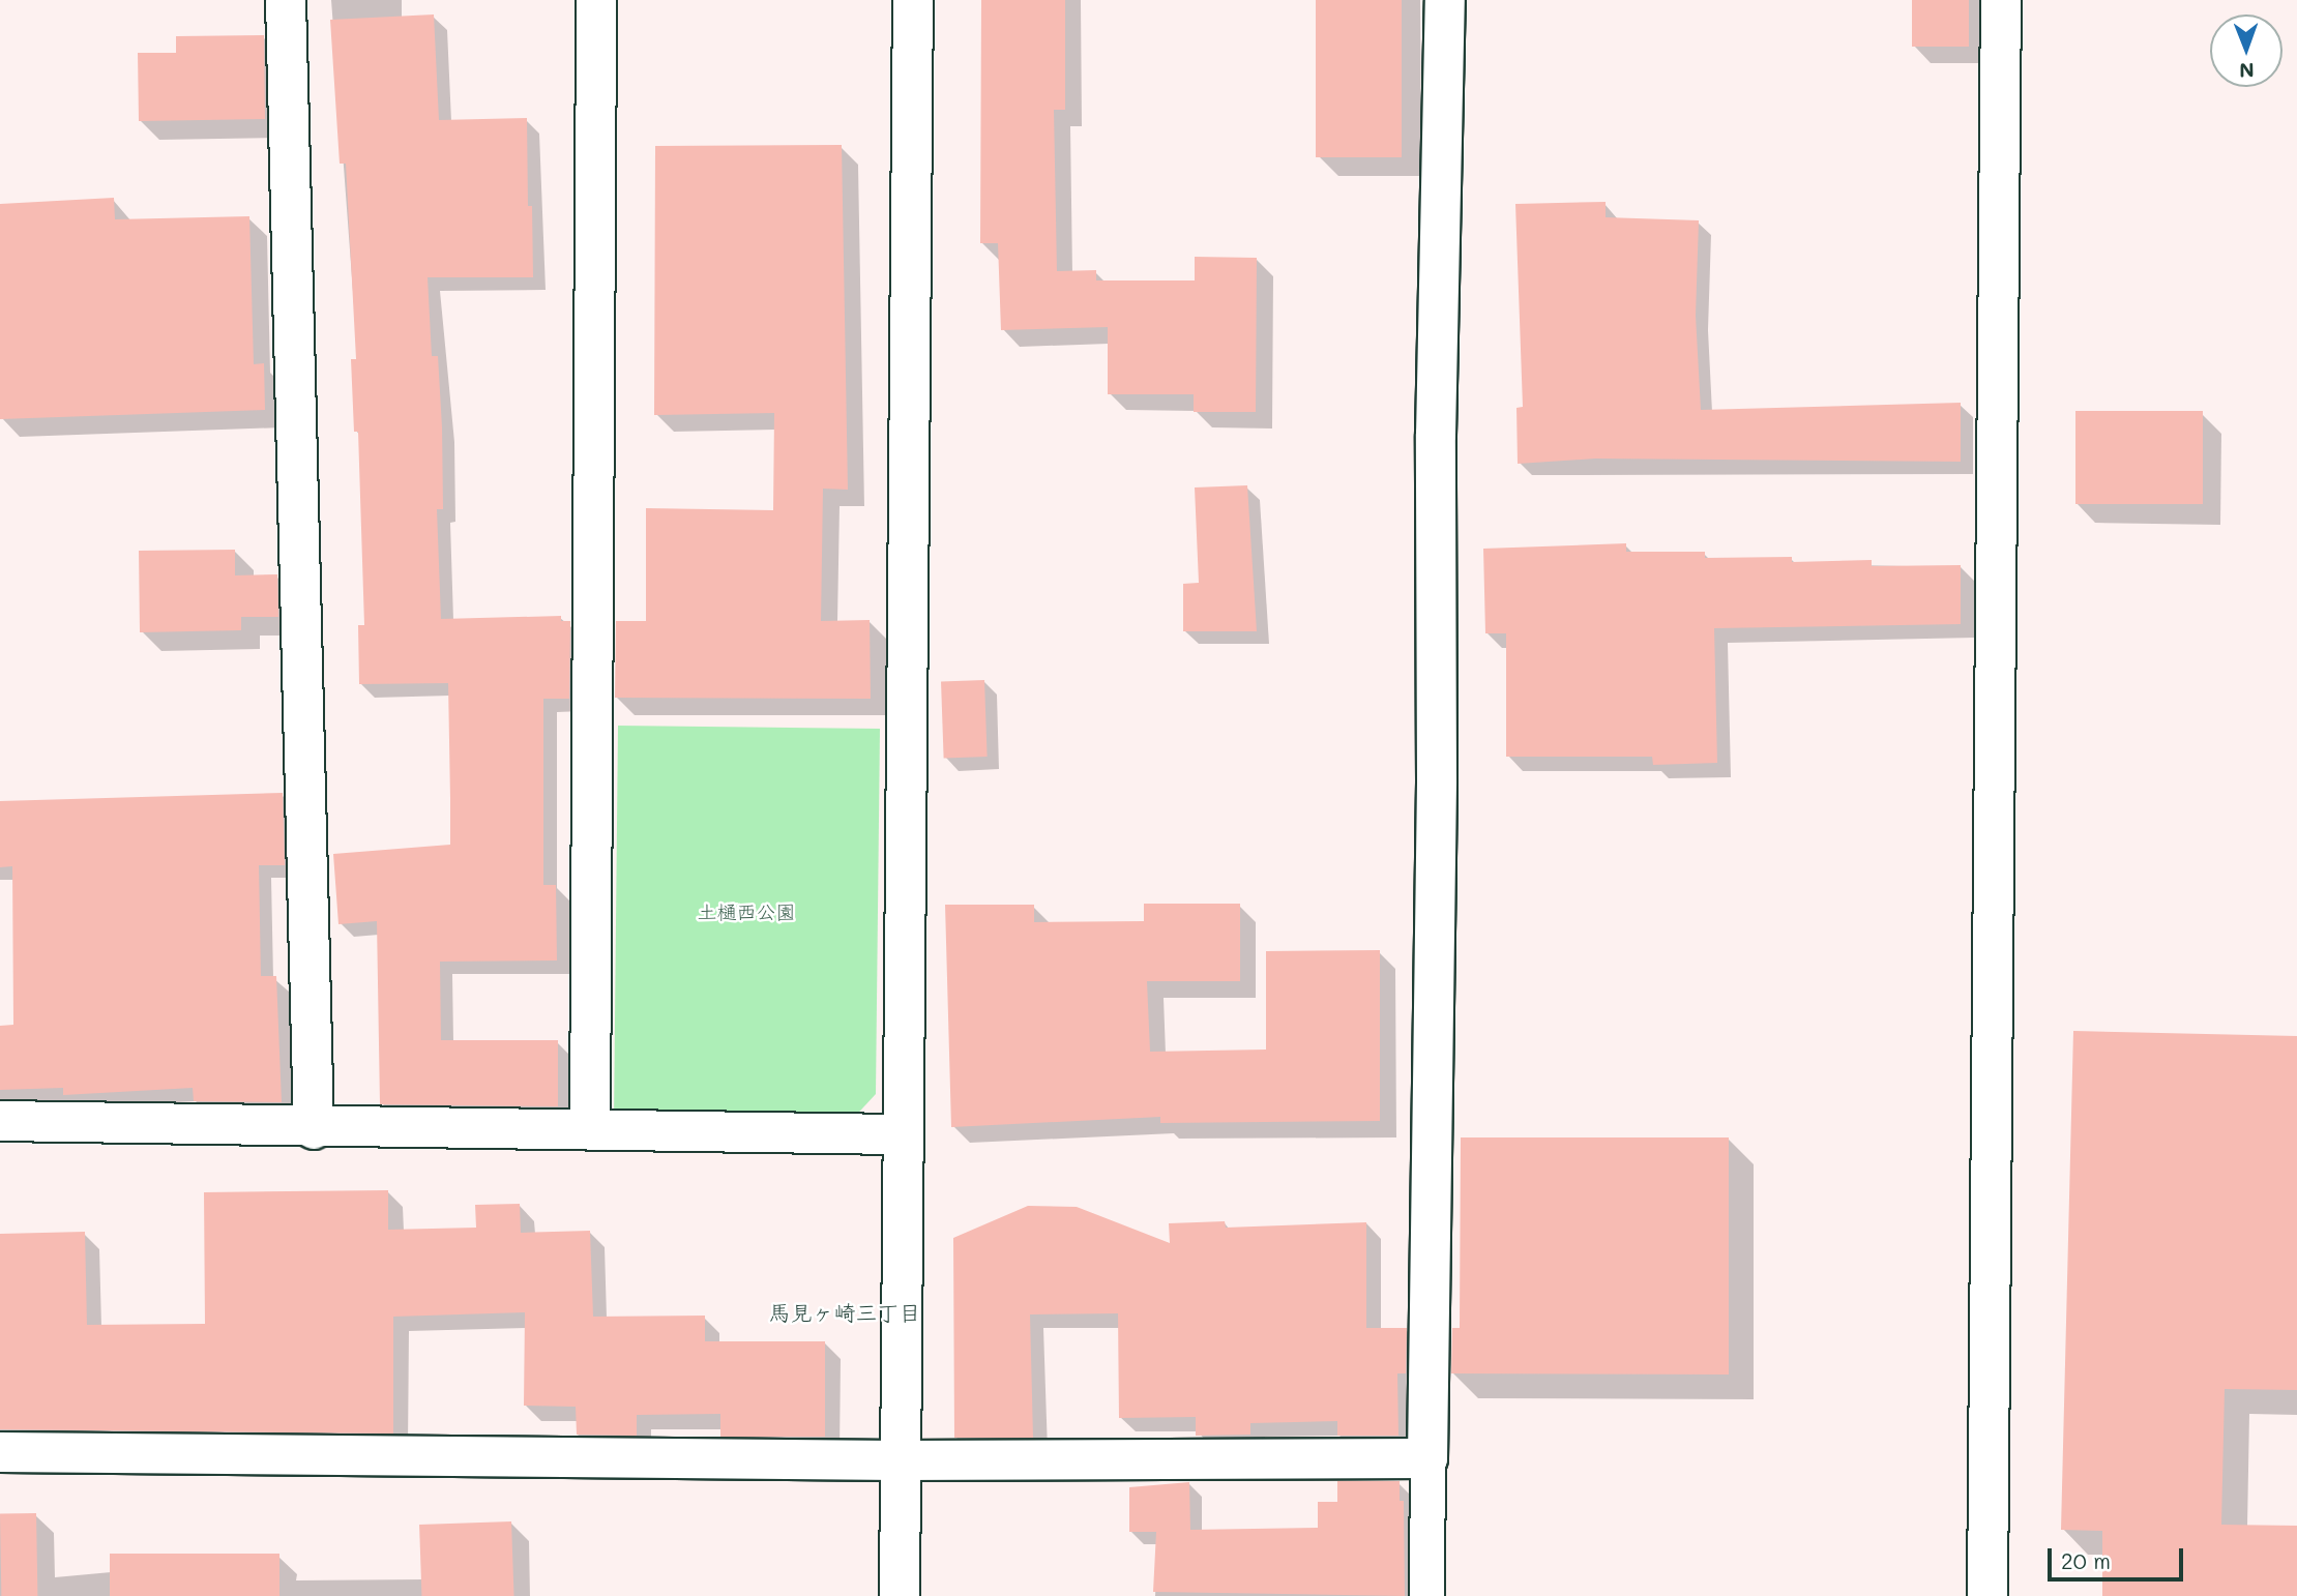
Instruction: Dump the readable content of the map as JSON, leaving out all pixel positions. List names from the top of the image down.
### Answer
{
  "districts": ["馬見ヶ崎三丁目"],
  "parks": ["土樋西公園"],
  "scale_bar": "20 m",
  "north": "bottom"
}
